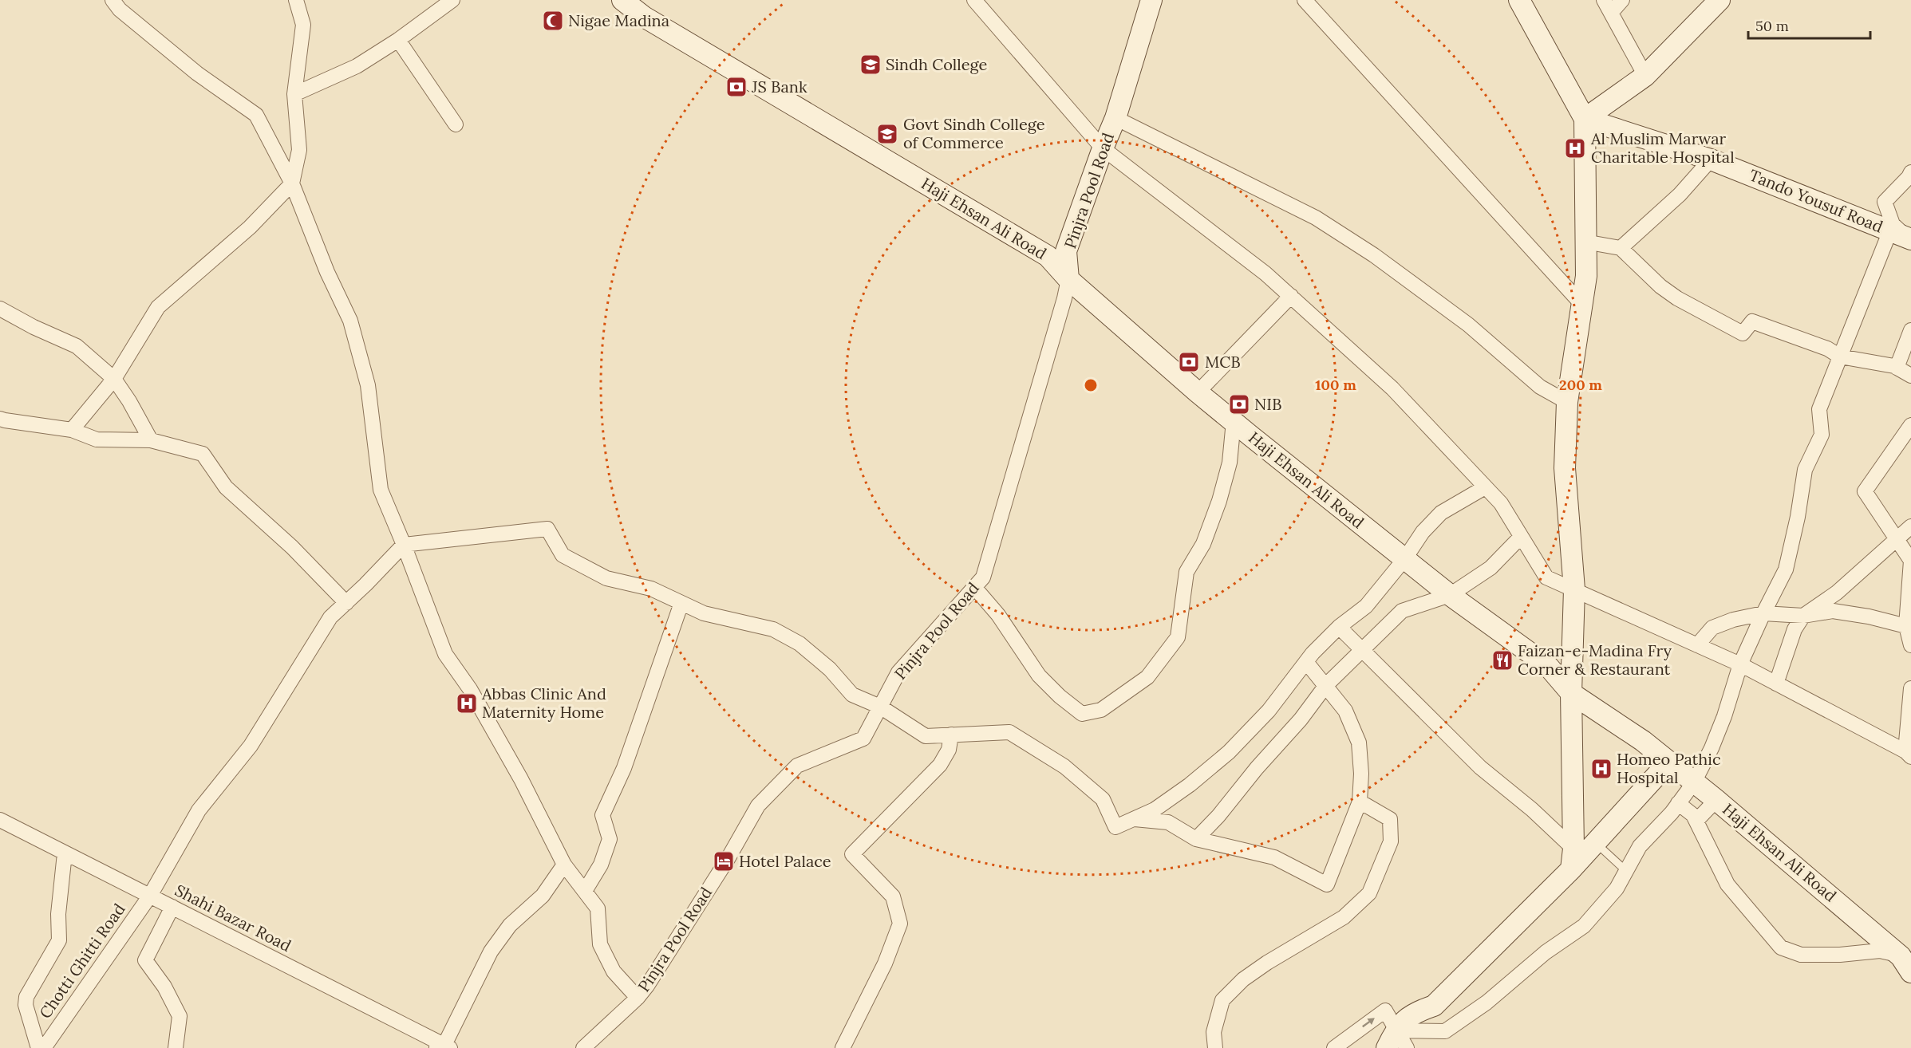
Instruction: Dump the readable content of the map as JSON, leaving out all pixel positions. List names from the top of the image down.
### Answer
{
  "streets": {
    "street": [
      "Pinjra Pool Road",
      "Tando Yousuf Road",
      "Haji Ehsan Ali Road",
      "Shahi Bazar Road",
      "Chotti Ghitti Road"
    ]
  },
  "crossings": [
    ["Pinjra Pool Road", "Haji Ehsan Ali Road"],
    ["Shahi Bazar Road", "Chotti Ghitti Road"]
  ],
  "places": {
    "mosque": ["Nigae Madina"],
    "school or university": ["Sindh College", "Govt Sindh College of Commerce"],
    "bank": ["JS Bank", "MCB", "NIB"],
    "hospital": ["Al Muslim Marwar Charitable Hospital", "Abbas Clinic And Maternity Home", "Homeo Pathic Hospital"],
    "restaurant": ["Faizan-e-Madina Fry Corner & Restaurant"],
    "hotel": ["Hotel Palace"]
  },
  "scale_bar": "50 m",
  "rings": ["100 m", "200 m"]
}
